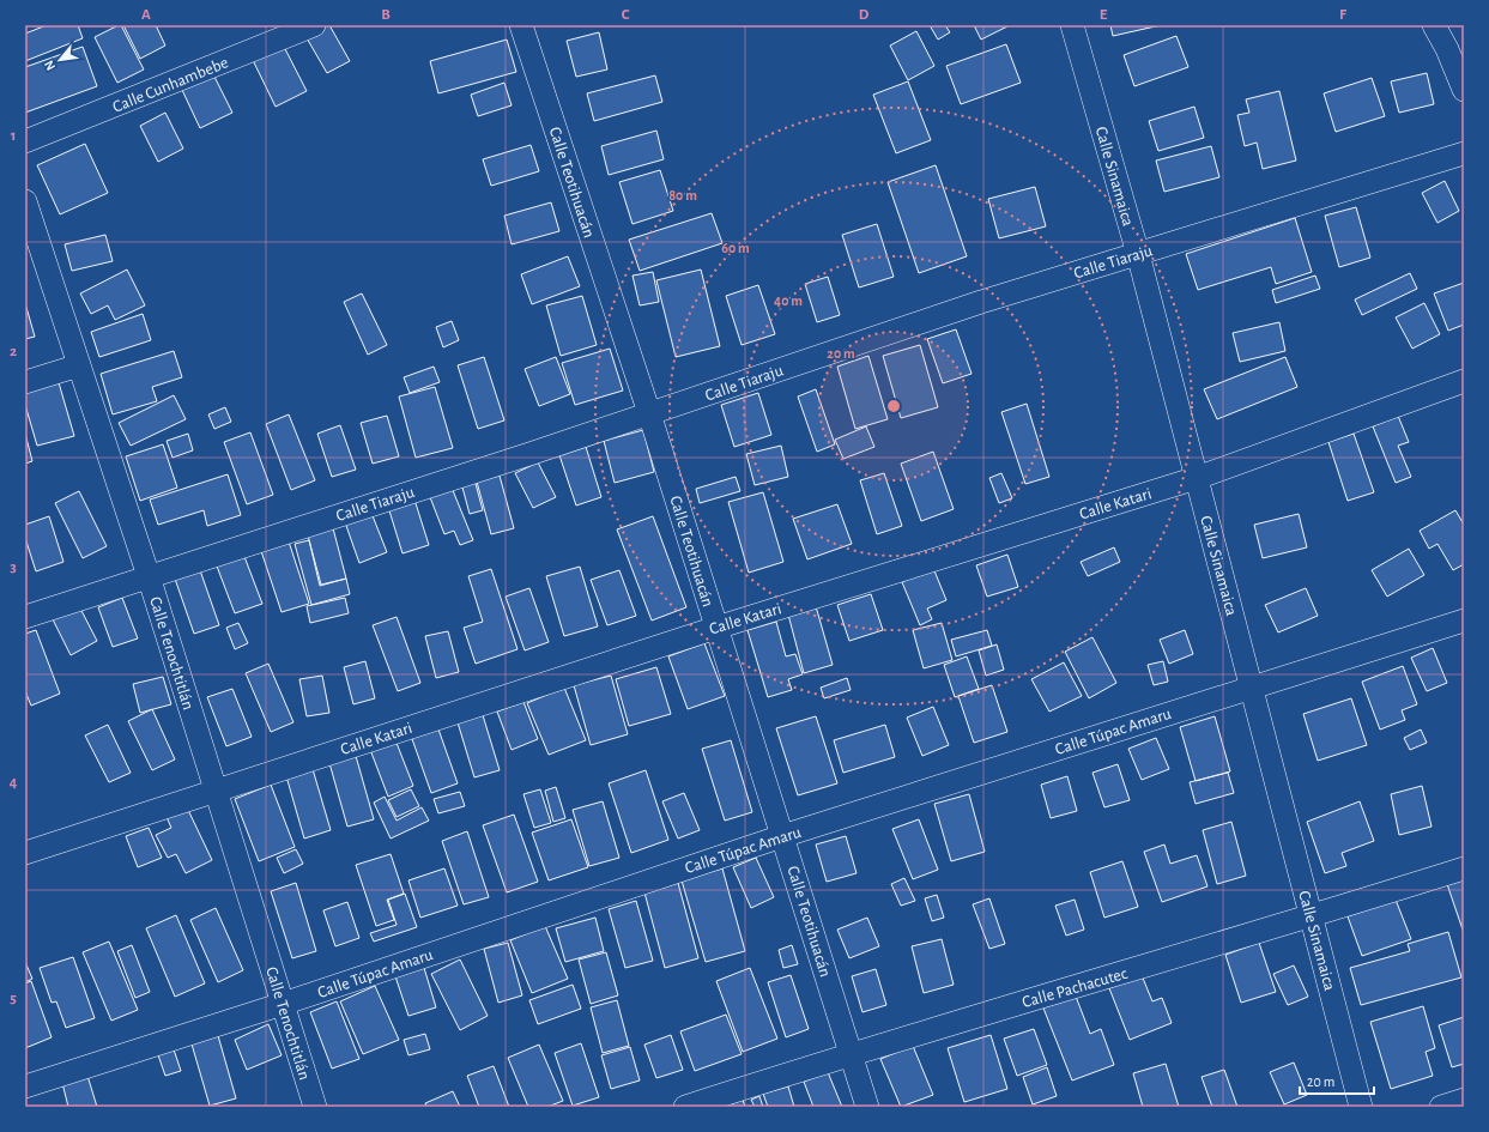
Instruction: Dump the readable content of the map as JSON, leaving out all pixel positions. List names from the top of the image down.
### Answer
{
  "streets": {
    "street": [
      "Calle Cunhambebe",
      "Calle Sinamaica",
      "Calle Teotihuacán",
      "Calle Tiaraju",
      "Calle Katari",
      "Calle Tenochtitlán",
      "Calle Túpac Amaru",
      "Calle Pachacutec"
    ]
  },
  "crossings": [
    ["Calle Sinamaica", "Calle Tiaraju"],
    ["Calle Sinamaica", "Calle Katari"],
    ["Calle Sinamaica", "Calle Túpac Amaru"],
    ["Calle Sinamaica", "Calle Pachacutec"],
    ["Calle Teotihuacán", "Calle Tiaraju"],
    ["Calle Teotihuacán", "Calle Katari"],
    ["Calle Teotihuacán", "Calle Túpac Amaru"],
    ["Calle Teotihuacán", "Calle Pachacutec"],
    ["Calle Tiaraju", "Calle Tenochtitlán"],
    ["Calle Katari", "Calle Tenochtitlán"],
    ["Calle Tenochtitlán", "Calle Túpac Amaru"]
  ],
  "scale_bar": "20 m",
  "north": "bottom left",
  "grid": {
    "columns": [
      "A",
      "B",
      "C",
      "D",
      "E",
      "F"
    ],
    "rows": [
      "1",
      "2",
      "3",
      "4",
      "5"
    ]
  },
  "rings": [
    "80 m",
    "60 m",
    "40 m",
    "20 m"
  ]
}
